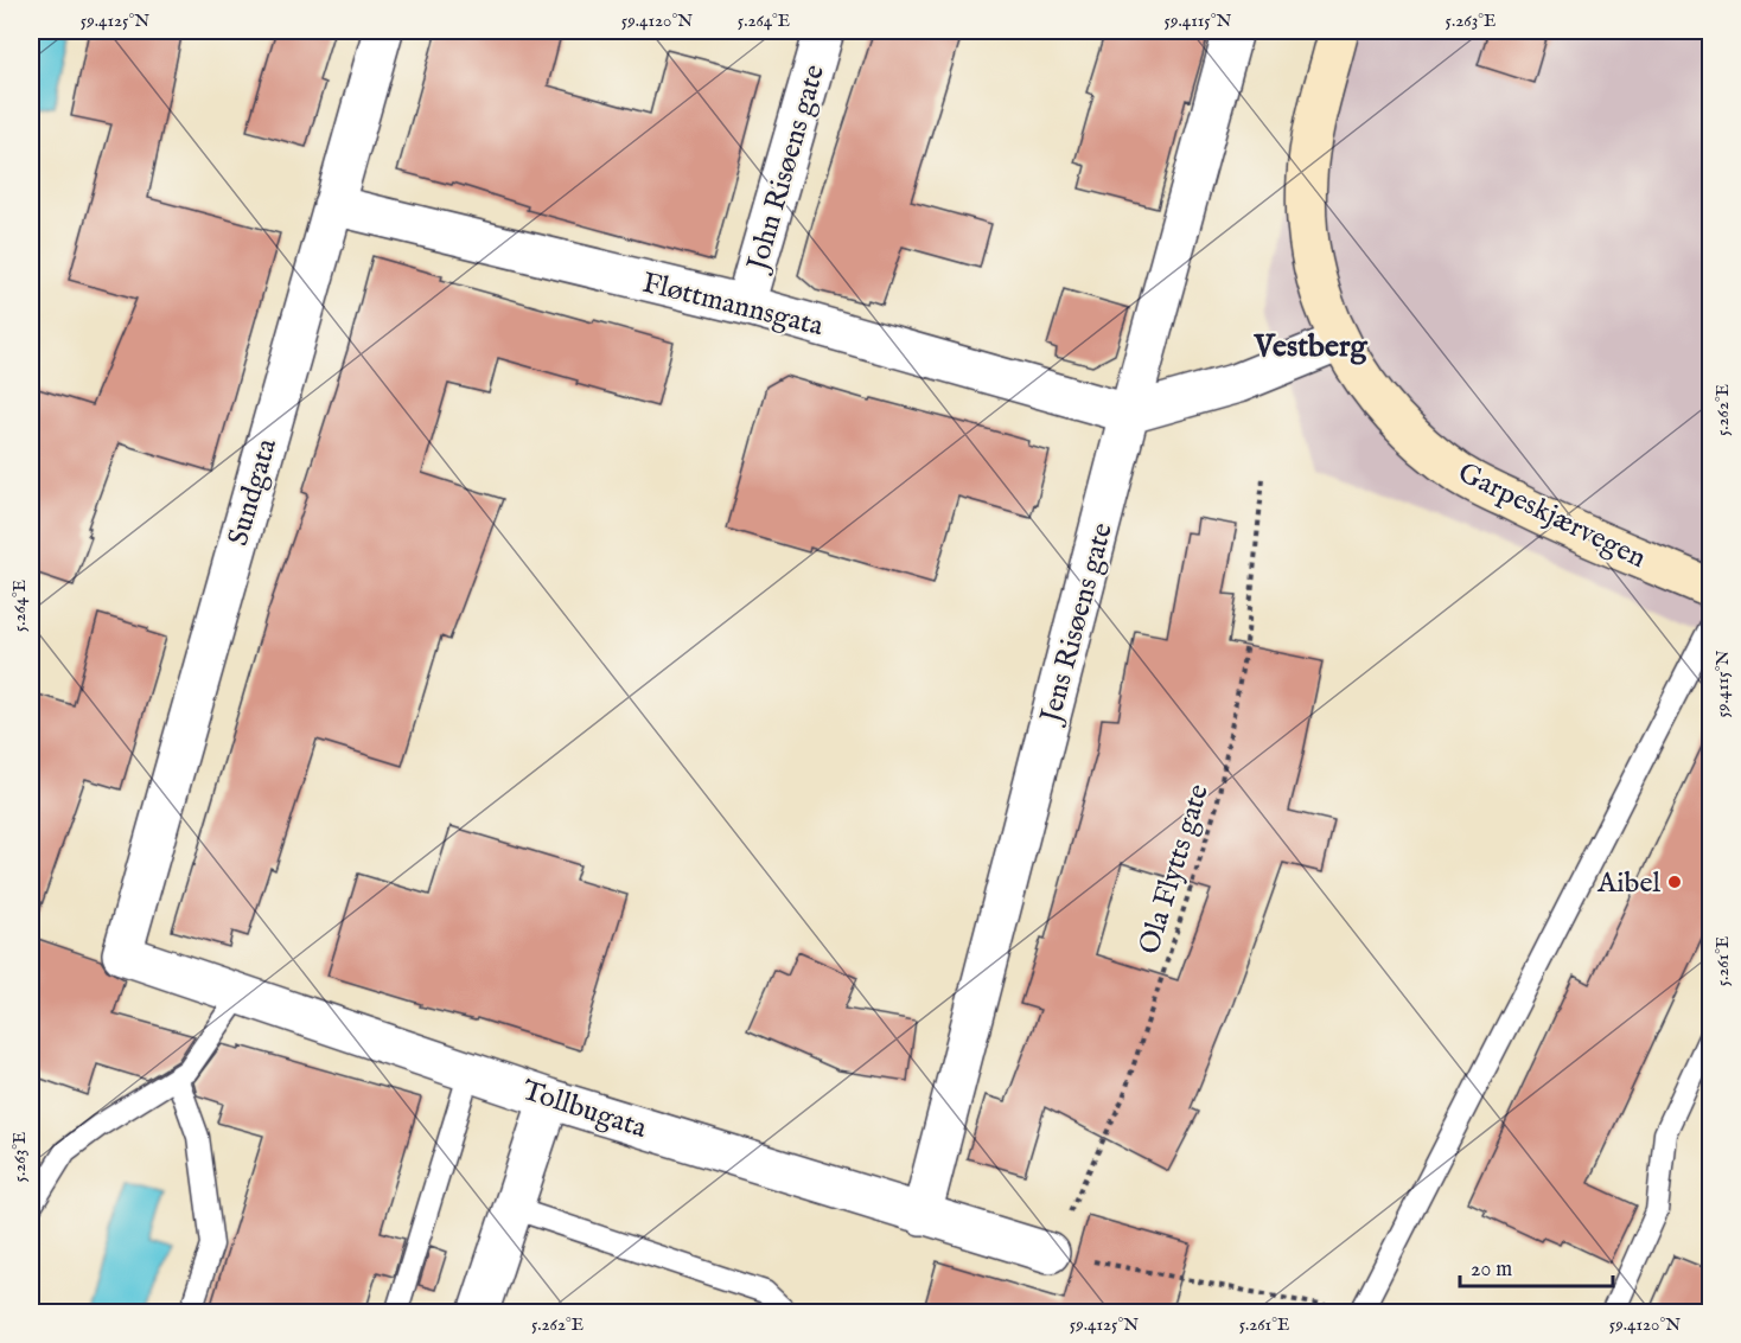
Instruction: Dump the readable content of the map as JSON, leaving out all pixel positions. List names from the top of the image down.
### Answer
{
  "streets": {
    "main road": ["Garpeskjærvegen"],
    "street": [
      "John Risøens gate",
      "Fløttmannsgata",
      "Sundgata",
      "Jens Risøens gate",
      "Tollbugata"
    ],
    "path": ["Ola Flytts gate"]
  },
  "crossings": [
    ["John Risøens gate", "Fløttmannsgata"],
    ["Fløttmannsgata", "Sundgata"],
    ["Fløttmannsgata", "Jens Risøens gate"],
    ["Sundgata", "Tollbugata"],
    ["Jens Risøens gate", "Tollbugata"],
    ["Ola Flytts gate", "Tollbugata"]
  ],
  "districts": ["Vestberg"],
  "places": ["Aibel"],
  "scale_bar": "20 m",
  "coordinates": [
    "59.4125°N",
    "59.4120°N",
    "5.264°E",
    "59.4115°N",
    "5.263°E",
    "5.262°E",
    "5.261°E"
  ]
}
